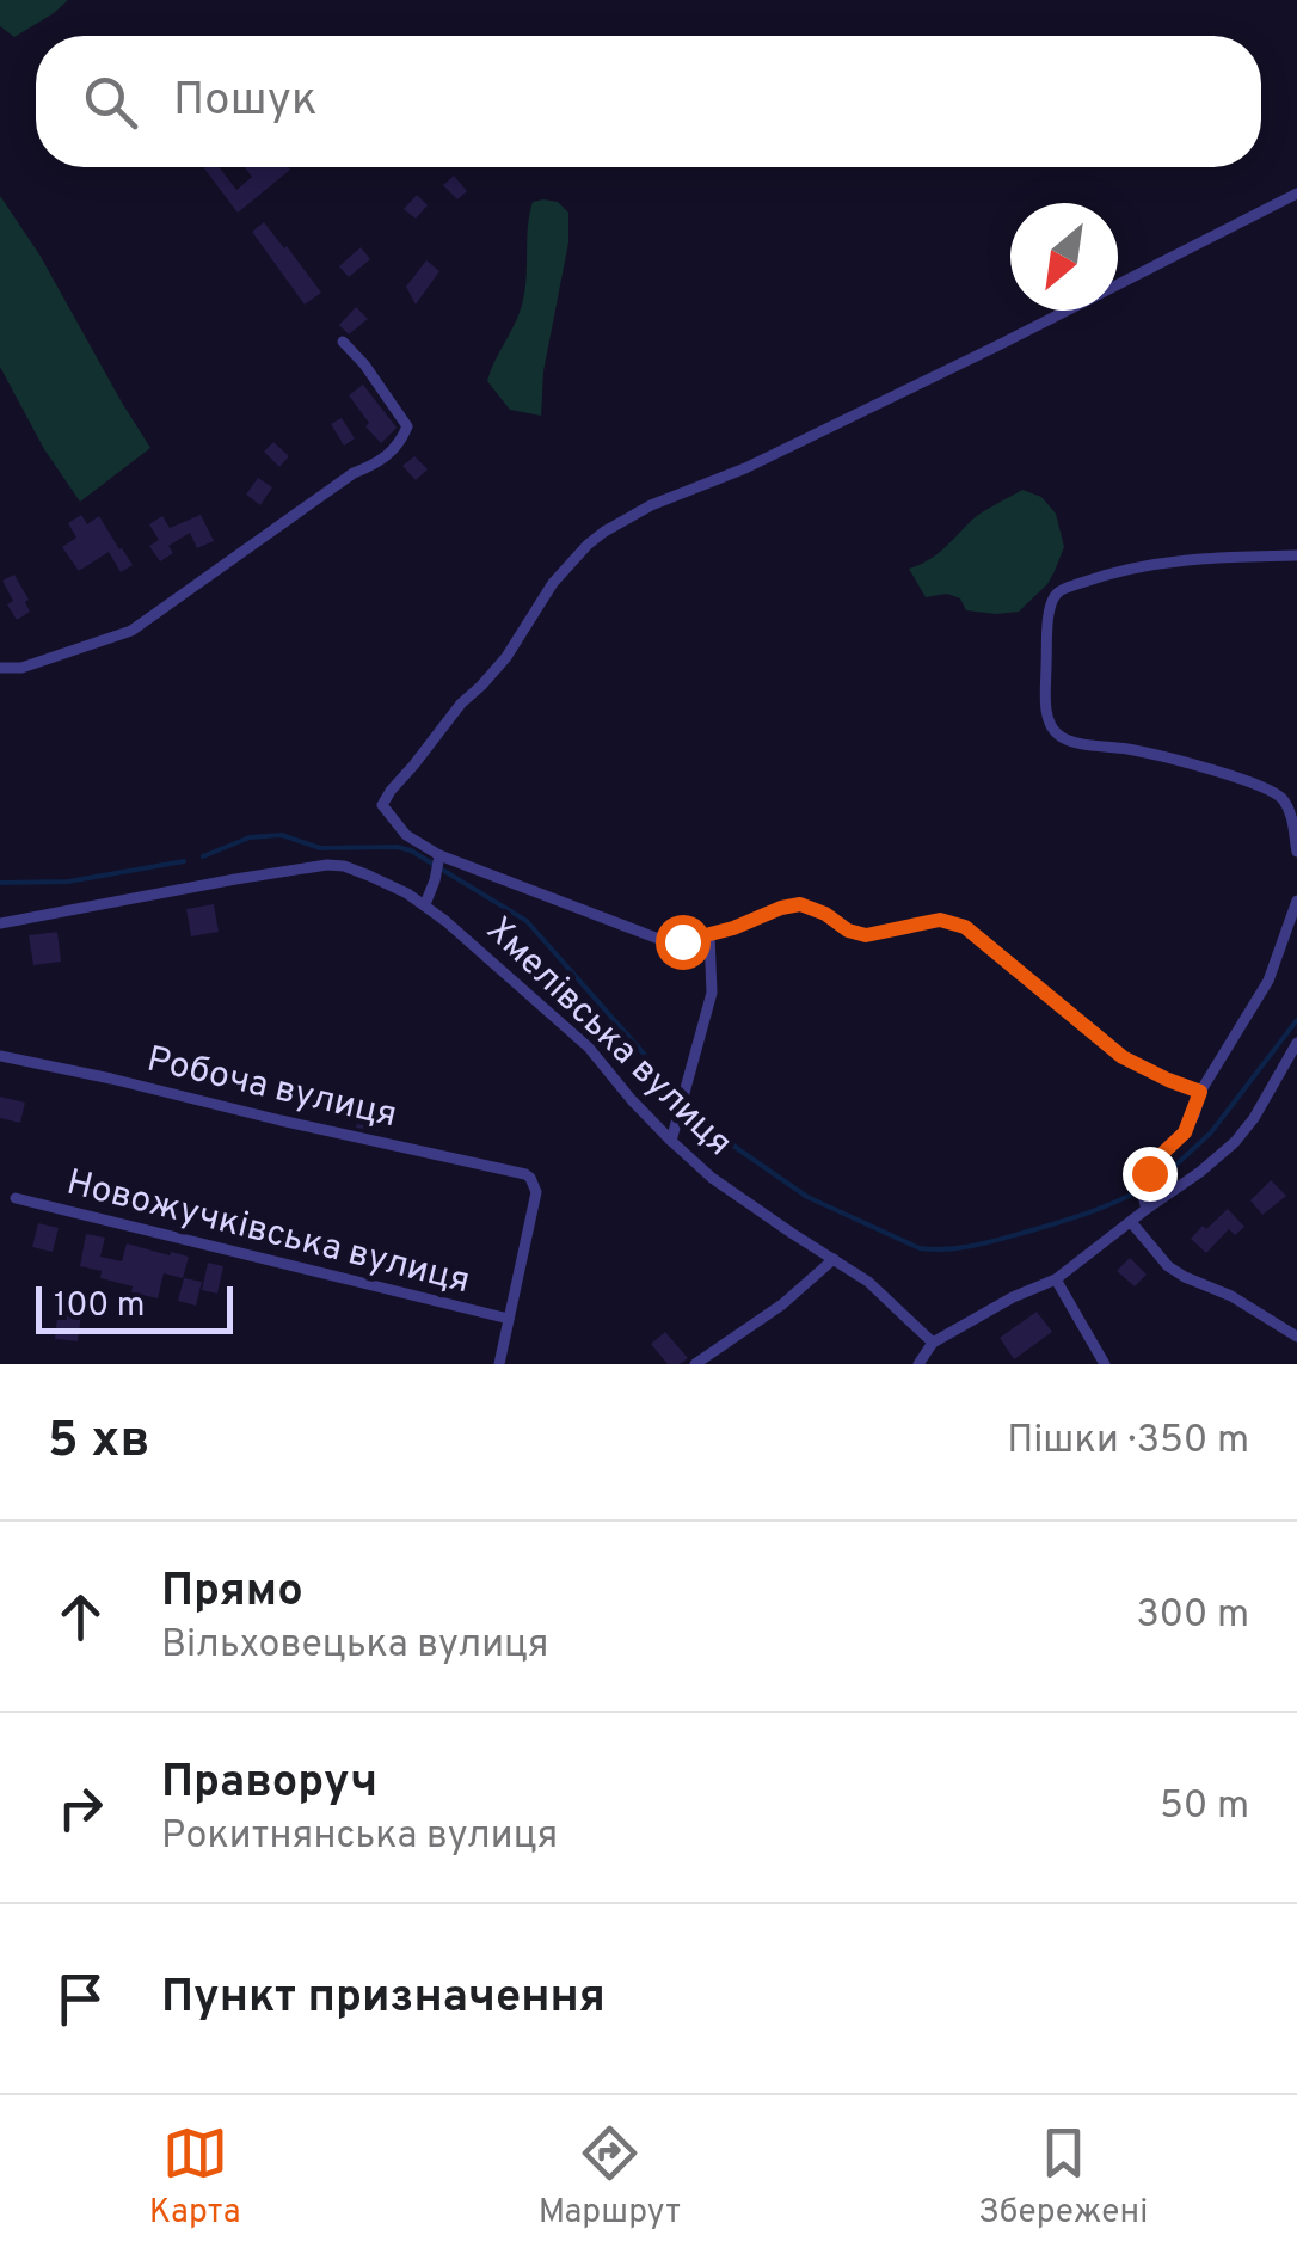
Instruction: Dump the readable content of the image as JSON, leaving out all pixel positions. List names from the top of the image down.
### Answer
{
  "streets": {
    "street": ["Хмелівська вулиця", "Робоча вулиця", "Новожучківська вулиця"]
  },
  "crossings": [
    ["Робоча вулиця", "Новожучківська вулиця"]
  ],
  "scale_bar": "100 m",
  "north": "bottom left",
  "page": {
    "search": "Пошук",
    "scale": "100 m",
    "heading": ["5 хв", "Пішки · 350 m"],
    "list": [
      ["Прямо", "Вільховецька вулиця", "300 m"],
      ["Праворуч", "Рокитнянська вулиця", "50 m"],
      "Пункт призначення"
    ],
    "nav": ["Карта", "Маршрут", "Збережені"]
  }
}
